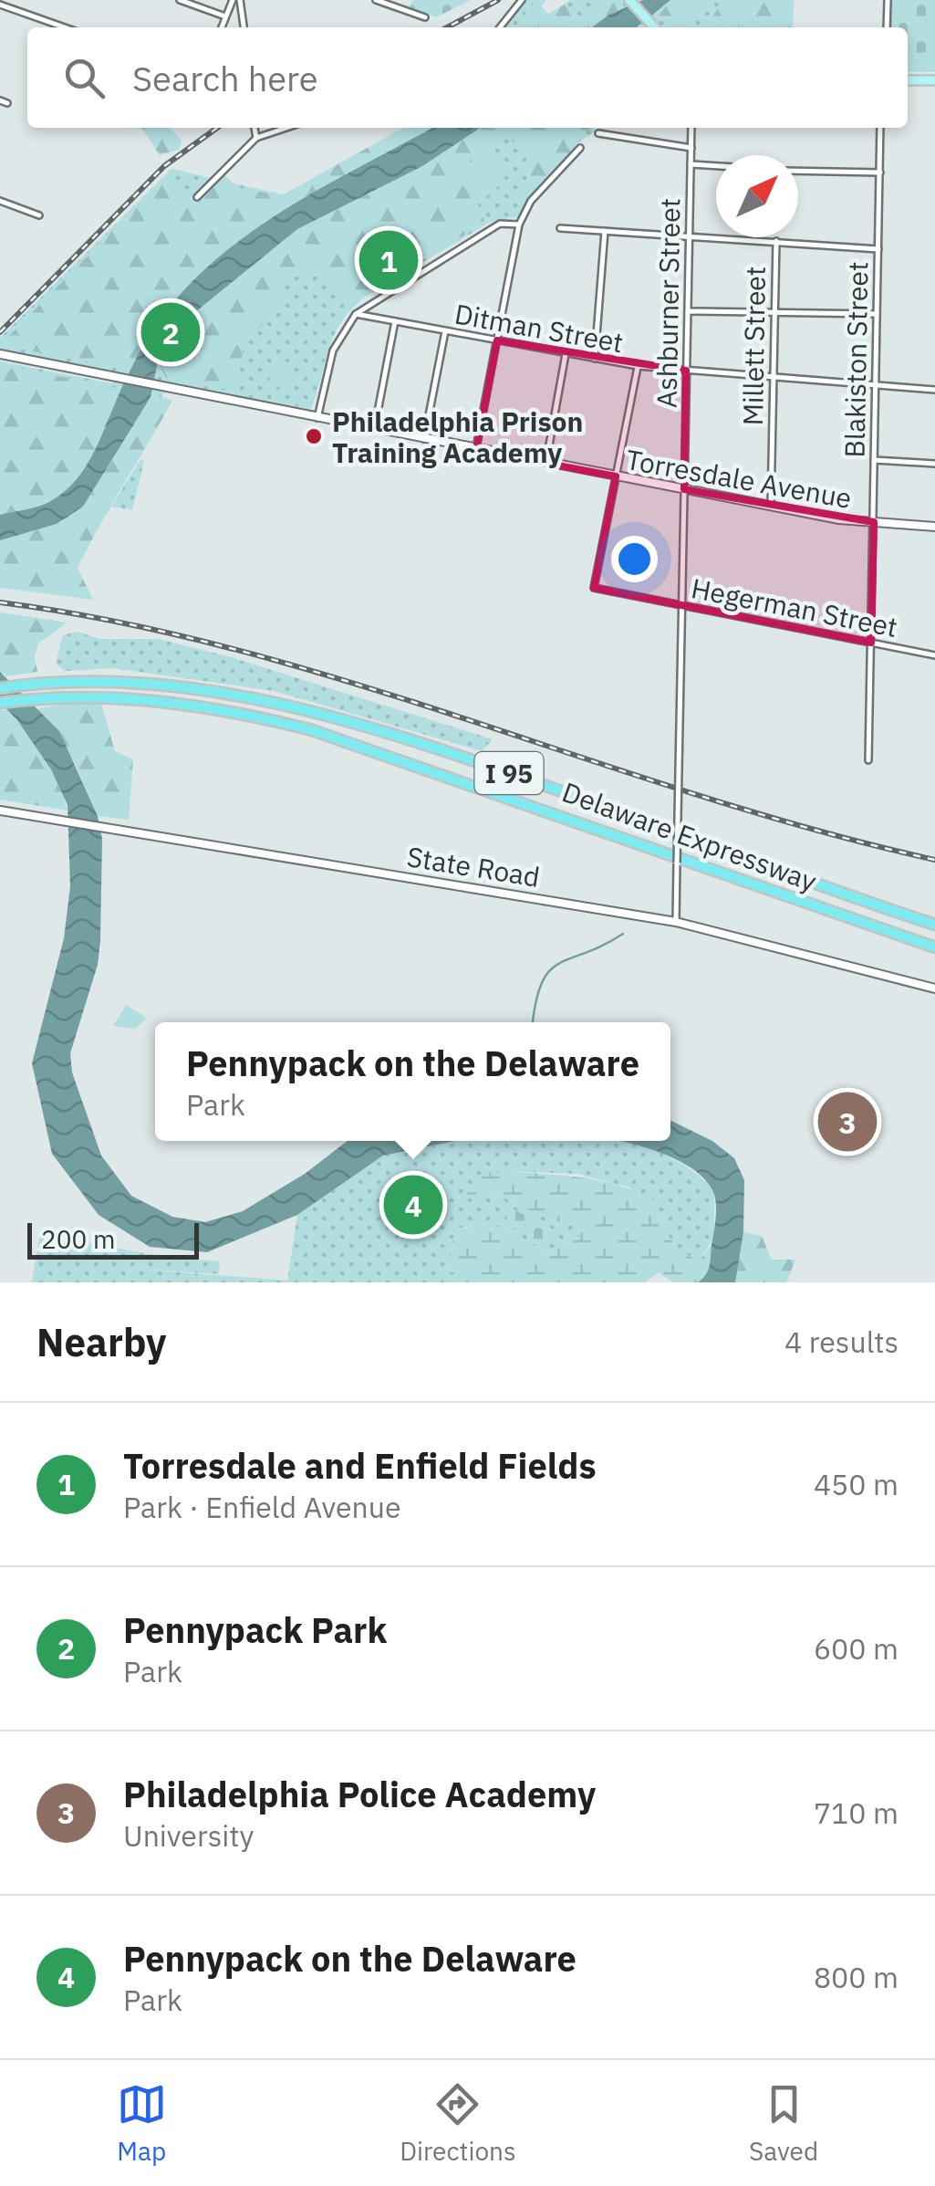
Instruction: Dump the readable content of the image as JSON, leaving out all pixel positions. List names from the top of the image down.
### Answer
{
  "streets": {
    "highway": ["I 95", "Delaware Expressway"],
    "street": [
      "Ashburner Street",
      "Ditman Street",
      "Millett Street",
      "Blakiston Street",
      "Torresdale Avenue",
      "Hegerman Street",
      "State Road"
    ]
  },
  "crossings": [
    ["Ashburner Street", "Ditman Street"],
    ["Ashburner Street", "Torresdale Avenue"],
    ["Ashburner Street", "Hegerman Street"],
    ["Ashburner Street", "State Road"],
    ["Ditman Street", "Millett Street"],
    ["Ditman Street", "Blakiston Street"],
    ["Millett Street", "Torresdale Avenue"],
    ["Blakiston Street", "Torresdale Avenue"],
    ["Blakiston Street", "Hegerman Street"],
    ["Torresdale Avenue", "Hegerman Street"]
  ],
  "places": ["Philadelphia Prison Training Academy"],
  "scale_bar": "200 m",
  "north": "top right",
  "page": {
    "search": "Search here",
    "pins": [
      "1",
      "2",
      "3",
      "4"
    ],
    "popup": ["Pennypack on the Delaware", "Park"],
    "scale": "200 m",
    "heading": ["Nearby", "4 results"],
    "list": [
      {
        "mark": "1",
        "name": "Torresdale and Enfield Fields",
        "note": "Park · Enfield Avenue",
        "value": "450 m"
      },
      {
        "mark": "2",
        "name": "Pennypack Park",
        "note": "Park",
        "value": "600 m"
      },
      {
        "mark": "3",
        "name": "Philadelphia Police Academy",
        "note": "University",
        "value": "710 m"
      },
      {
        "mark": "4",
        "name": "Pennypack on the Delaware",
        "note": "Park",
        "value": "800 m"
      }
    ],
    "nav": ["Map", "Directions", "Saved"]
  }
}
